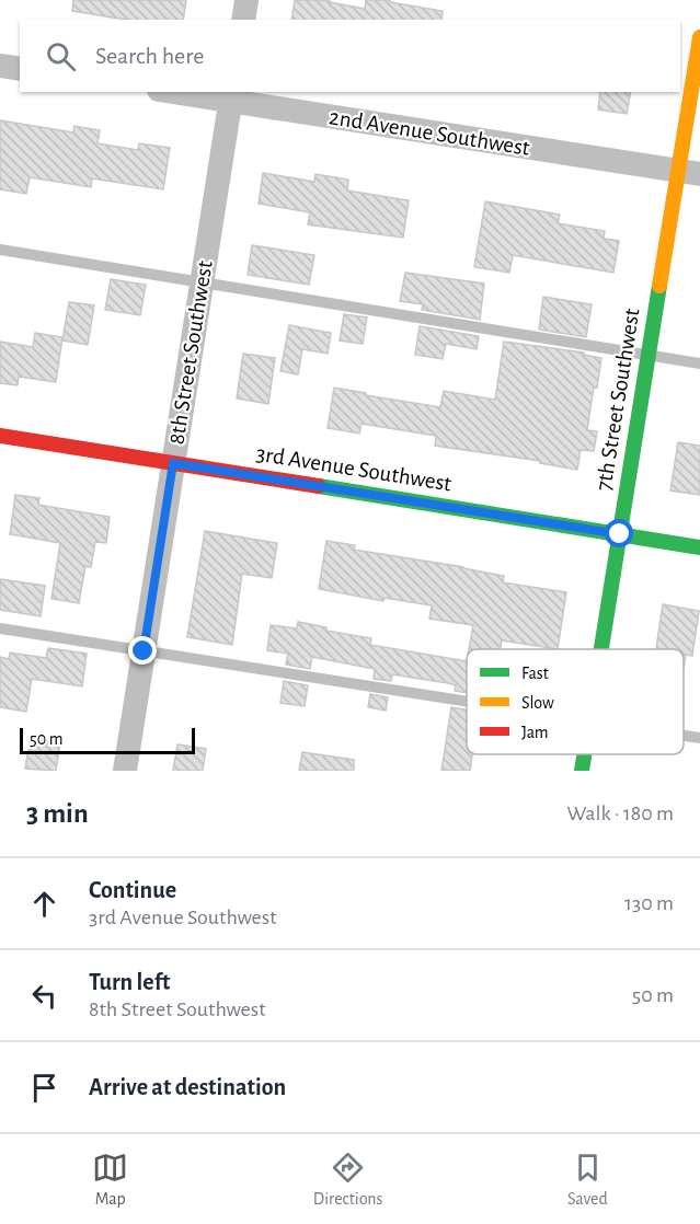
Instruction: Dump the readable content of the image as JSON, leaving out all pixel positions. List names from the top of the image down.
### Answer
{
  "streets": {
    "street": [
      "2nd Avenue Southwest",
      "8th Street Southwest",
      "7th Street Southwest",
      "3rd Avenue Southwest"
    ]
  },
  "crossings": [
    ["2nd Avenue Southwest", "8th Street Southwest"],
    ["2nd Avenue Southwest", "7th Street Southwest"],
    ["8th Street Southwest", "3rd Avenue Southwest"],
    ["7th Street Southwest", "3rd Avenue Southwest"]
  ],
  "legend": ["Fast", "Slow", "Jam"],
  "scale_bar": "50 m",
  "page": {
    "search": "Search here",
    "scale": "50 m",
    "heading": ["3 min", "Walk · 180 m"],
    "list": [
      ["Continue", "3rd Avenue Southwest", "130 m"],
      ["Turn left", "8th Street Southwest", "50 m"],
      "Arrive at destination"
    ],
    "nav": ["Map", "Directions", "Saved"]
  }
}
